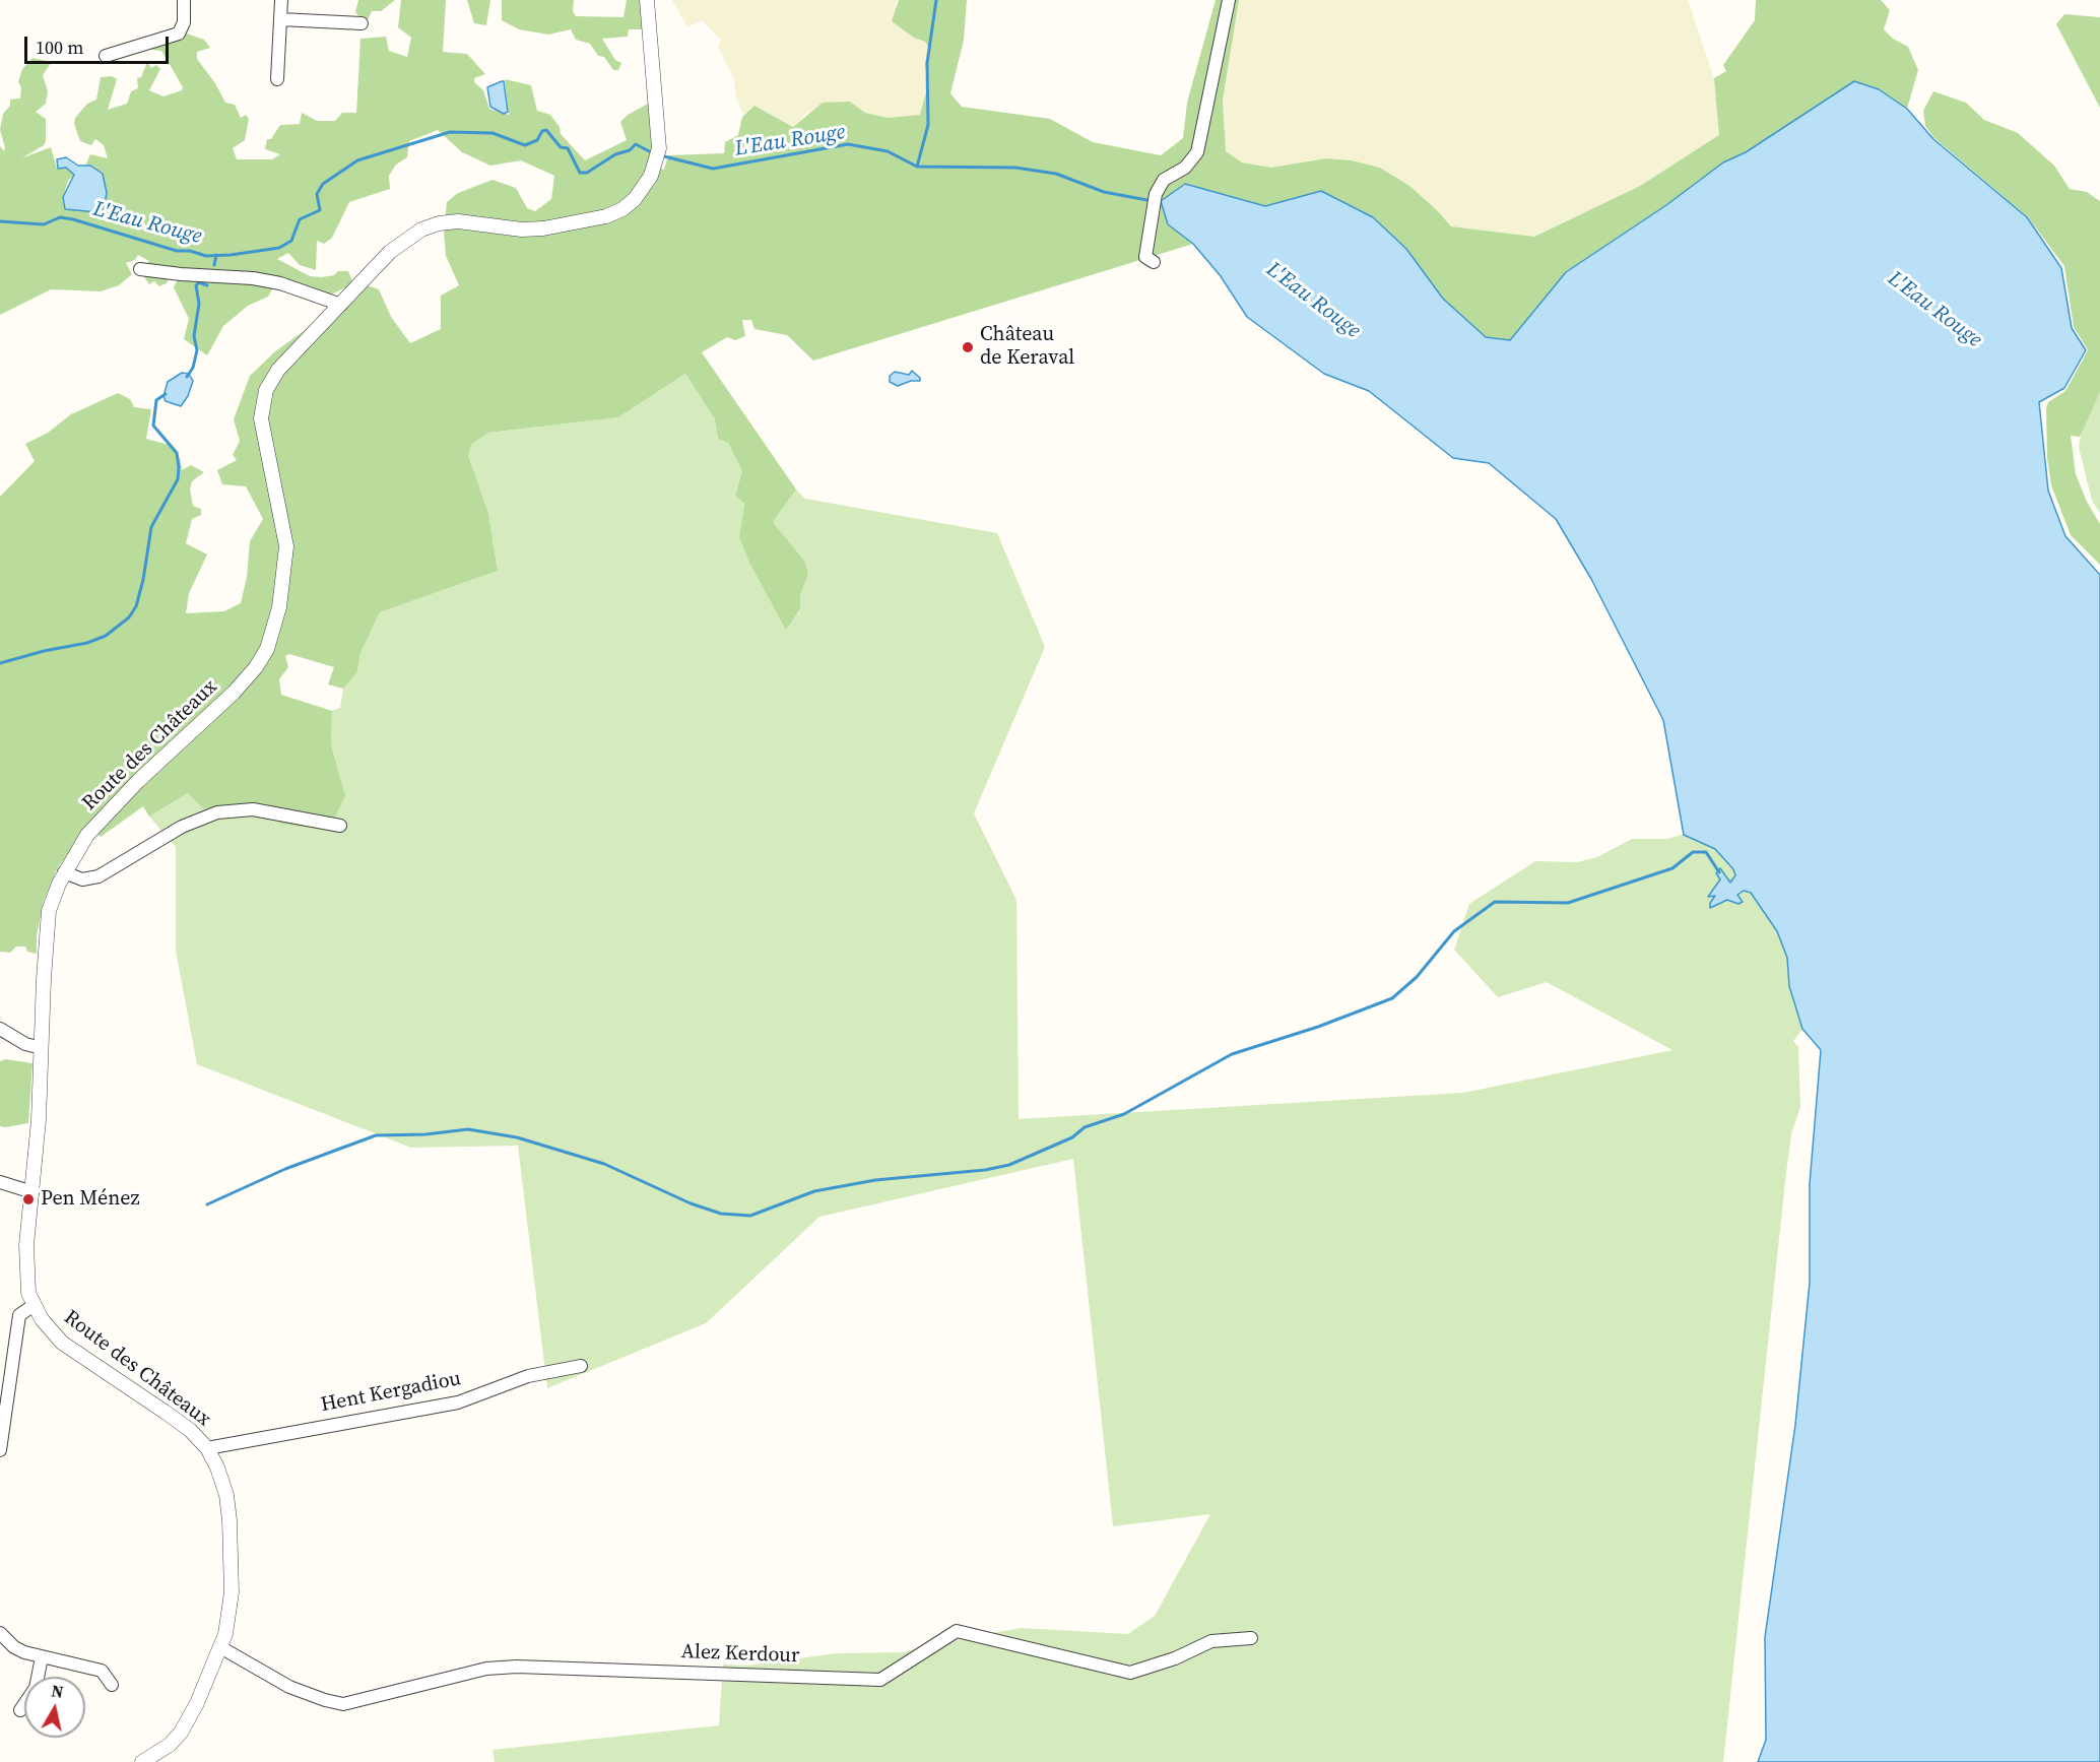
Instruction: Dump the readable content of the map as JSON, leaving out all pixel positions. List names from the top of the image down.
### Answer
{
  "streets": {
    "street": ["Route des Châteaux", "Hent Kergadiou", "Alez Kerdour"]
  },
  "crossings": [
    ["Route des Châteaux", "Hent Kergadiou"],
    ["Route des Châteaux", "Alez Kerdour"]
  ],
  "water": ["L'Eau Rouge"],
  "places": ["Château de Keraval", "Pen Ménez"],
  "scale_bar": "100 m",
  "north": "top"
}
